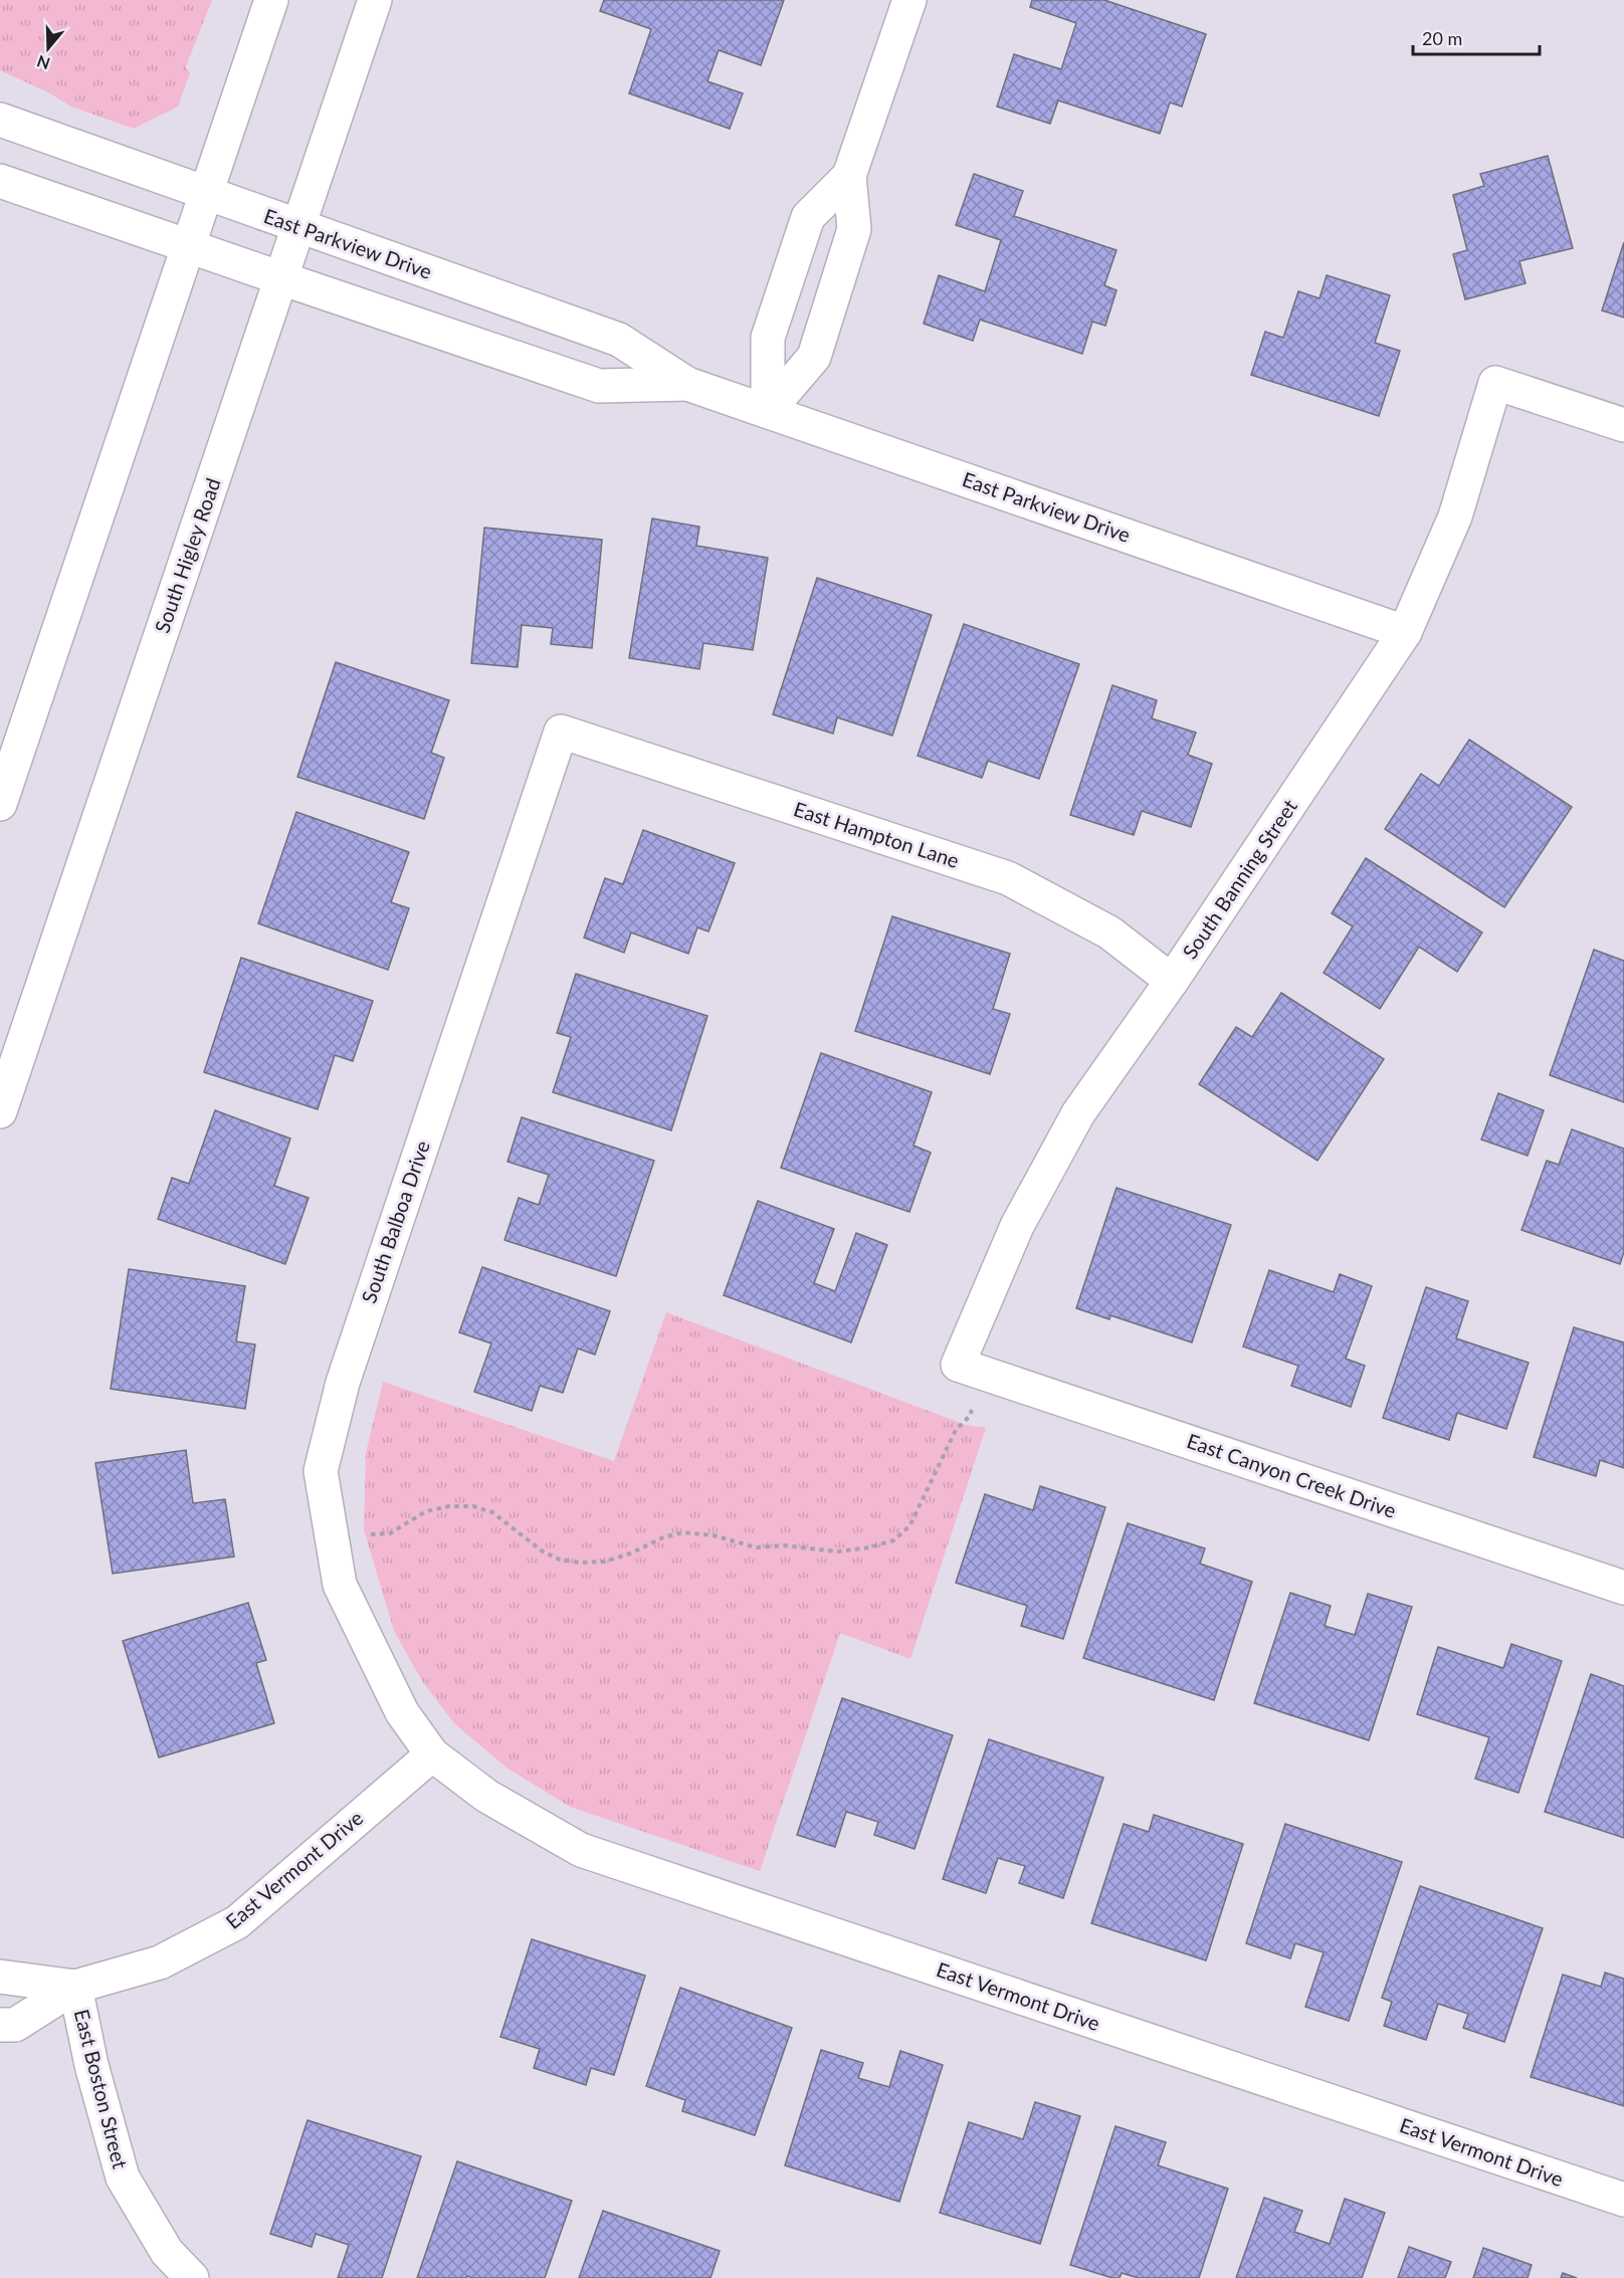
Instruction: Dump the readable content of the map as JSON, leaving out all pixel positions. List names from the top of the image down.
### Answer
{
  "streets": {
    "street": [
      "East Parkview Drive",
      "South Higley Road",
      "East Hampton Lane",
      "South Banning Street",
      "South Balboa Drive",
      "East Canyon Creek Drive",
      "East Vermont Drive",
      "East Boston Street"
    ]
  },
  "crossings": [
    ["East Parkview Drive", "South Higley Road"],
    ["East Parkview Drive", "South Banning Street"],
    ["East Hampton Lane", "South Banning Street"],
    ["East Hampton Lane", "South Balboa Drive"],
    ["South Banning Street", "East Canyon Creek Drive"],
    ["South Balboa Drive", "East Vermont Drive"],
    ["East Vermont Drive", "East Boston Street"]
  ],
  "scale_bar": "20 m",
  "north": "bottom"
}
